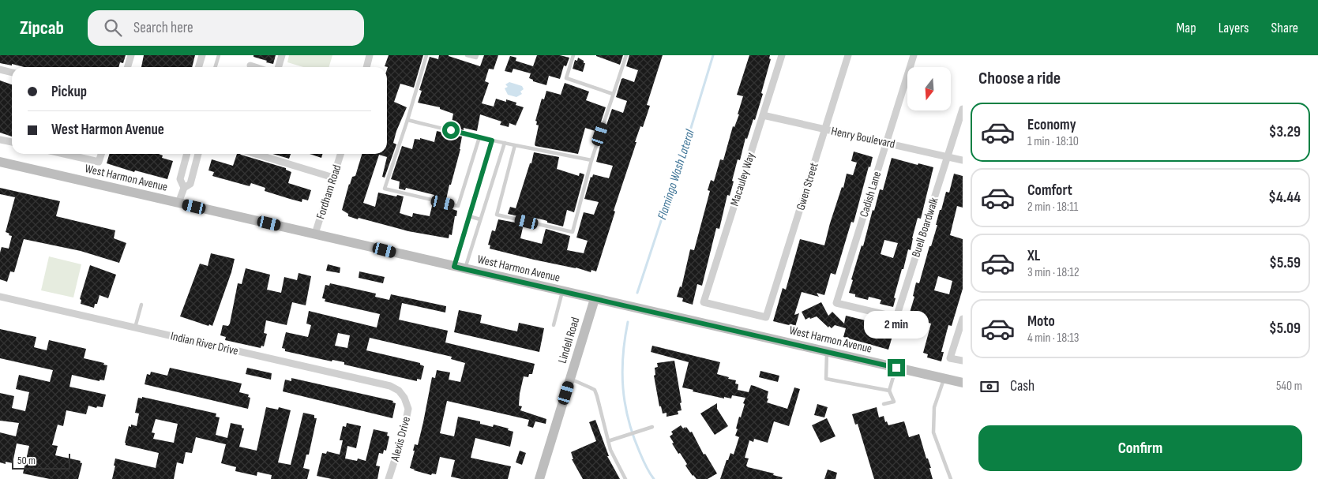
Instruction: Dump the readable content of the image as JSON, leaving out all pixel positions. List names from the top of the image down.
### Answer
{
  "streets": {
    "main road": ["West Harmon Avenue", "Lindell Road"],
    "street": [
      "Henry Boulevard",
      "Macauley Way",
      "Gwen Street",
      "Fordham Road",
      "Cadish Lane",
      "Buell Boardwalk",
      "Indian River Drive",
      "Alexis Drive"
    ]
  },
  "crossings": [
    ["Henry Boulevard", "Macauley Way"],
    ["Henry Boulevard", "Gwen Street"],
    ["Henry Boulevard", "Cadish Lane"],
    ["Henry Boulevard", "Buell Boardwalk"],
    ["West Harmon Avenue", "Fordham Road"],
    ["West Harmon Avenue", "Lindell Road"],
    ["Macauley Way", "Gwen Street"],
    ["Cadish Lane", "Buell Boardwalk"],
    ["Indian River Drive", "Alexis Drive"]
  ],
  "water": ["Flamingo Wash Lateral"],
  "scale_bar": "50 m",
  "north": "bottom",
  "page": {
    "header": "Zipcab",
    "search": "Search here",
    "nav": ["Map", "Layers", "Share"],
    "heading": "Choose a ride",
    "banner": ["Pickup", "West Harmon Avenue"],
    "list": [
      {
        "name": "Economy",
        "note": "1 min · 18:10",
        "value": "$3.29"
      },
      {
        "name": "Comfort",
        "note": "2 min · 18:11",
        "value": "$4.44"
      },
      {
        "name": "XL",
        "note": "3 min · 18:12",
        "value": "$5.59"
      },
      {
        "name": "Moto",
        "note": "4 min · 18:13",
        "value": "$5.09"
      }
    ],
    "bubble": "2 min",
    "pay": ["Cash", "540 m"],
    "buttons": "Confirm",
    "scale": "50 m"
  }
}
